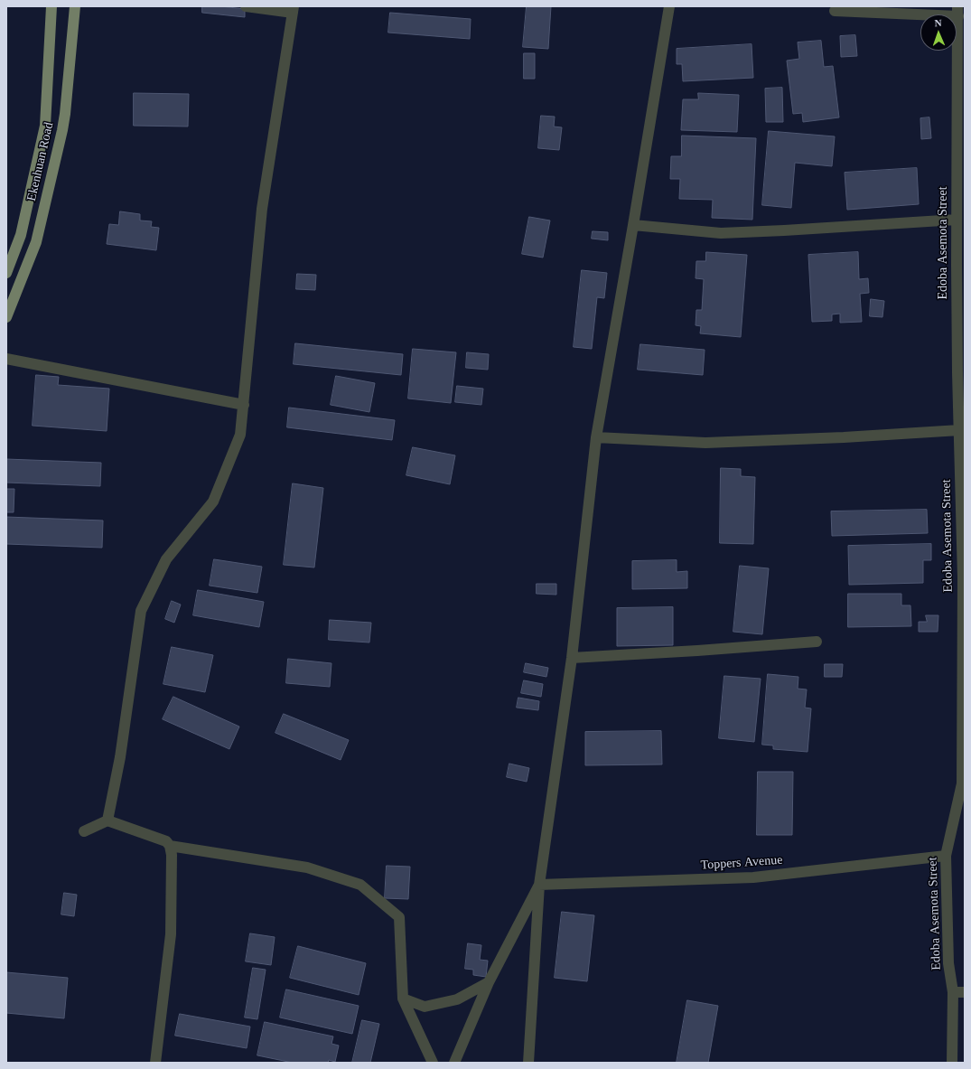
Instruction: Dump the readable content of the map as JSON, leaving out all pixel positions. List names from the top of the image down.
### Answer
{
  "streets": {
    "main road": ["Ekenhuan Road"],
    "street": ["Edoba Asemota Street", "Toppers Avenue"]
  },
  "crossings": [
    ["Edoba Asemota Street", "Toppers Avenue"]
  ],
  "north": "top"
}
